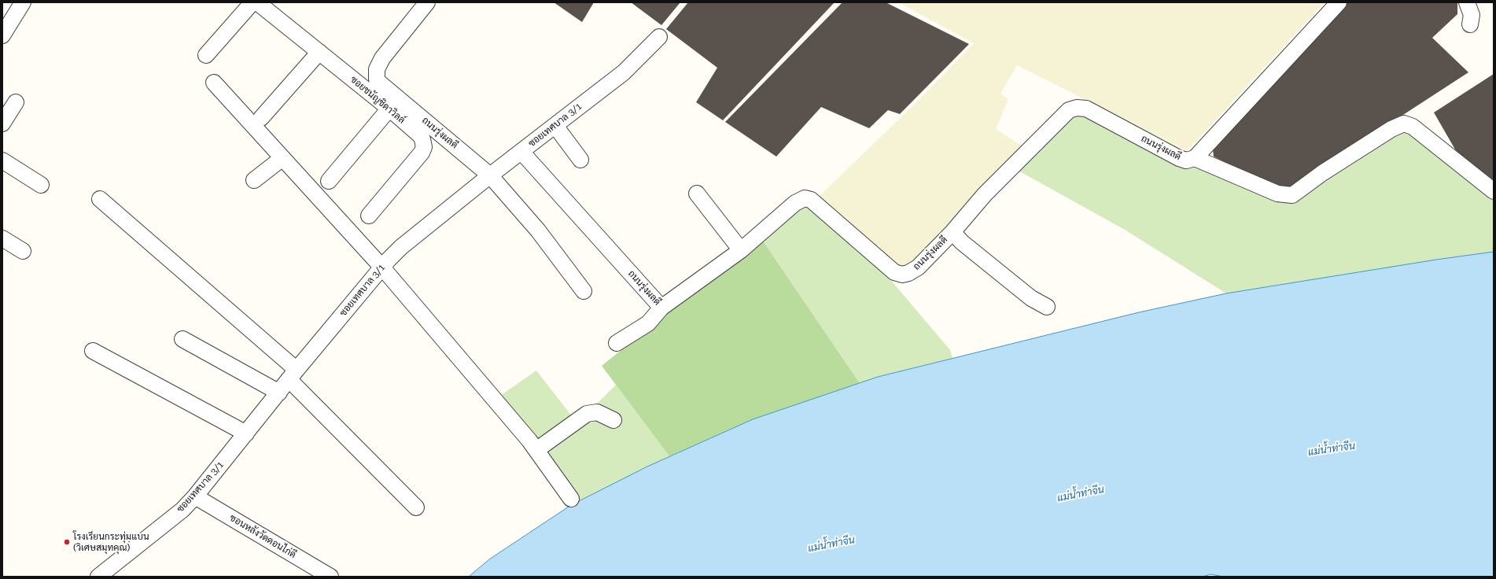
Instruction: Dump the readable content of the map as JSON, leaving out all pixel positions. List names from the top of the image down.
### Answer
{
  "streets": {
    "street": [
      "ซอยชนัญชิดาวิลล์",
      "ซอยเทศบาล 3/1",
      "ถนนรุ่งผลดี",
      "ซอนหลังวัดดอนไก่ดี"
    ]
  },
  "crossings": [
    ["ซอยเทศบาล 3/1", "ถนนรุ่งผลดี"],
    ["ซอยเทศบาล 3/1", "ซอนหลังวัดดอนไก่ดี"]
  ],
  "water": ["แม่น้ำท่าจีน"],
  "places": ["โรงเรียนกระทุ่มแบน (วิเศษสมุทคุณ)"]
}
